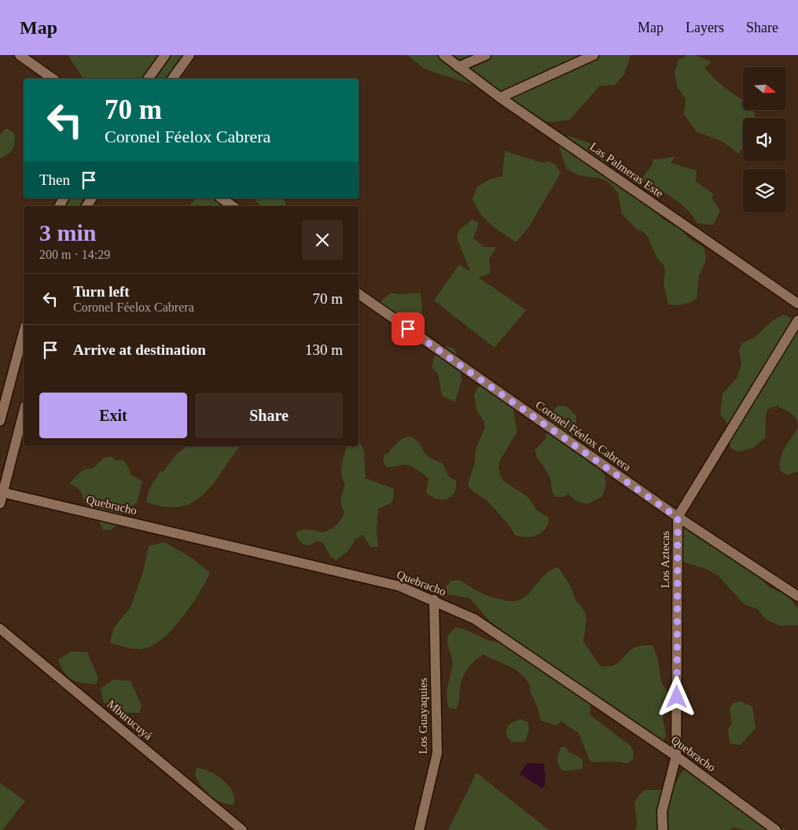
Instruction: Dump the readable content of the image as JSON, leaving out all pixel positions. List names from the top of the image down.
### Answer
{
  "streets": {
    "street": [
      "Las Palmeras Este",
      "Coronel Féelox Cabrera",
      "Quebracho",
      "Los Aztecas",
      "Los Guayaquies",
      "Mburucuyá"
    ]
  },
  "crossings": [
    ["Coronel Féelox Cabrera", "Los Aztecas"],
    ["Quebracho", "Los Aztecas"],
    ["Quebracho", "Los Guayaquies"]
  ],
  "north": "right",
  "page": {
    "header": "Map",
    "nav": ["Map", "Layers", "Share"],
    "turn": ["70 m", "Coronel Féelox Cabrera"],
    "then": "Then",
    "heading": ["3 min", "200 m · 14:29"],
    "list": [
      {
        "name": "Turn left",
        "note": "Coronel Féelox Cabrera",
        "value": "70 m"
      },
      {
        "name": "Arrive at destination",
        "value": "130 m"
      }
    ],
    "buttons": ["Exit", "Share"]
  }
}
